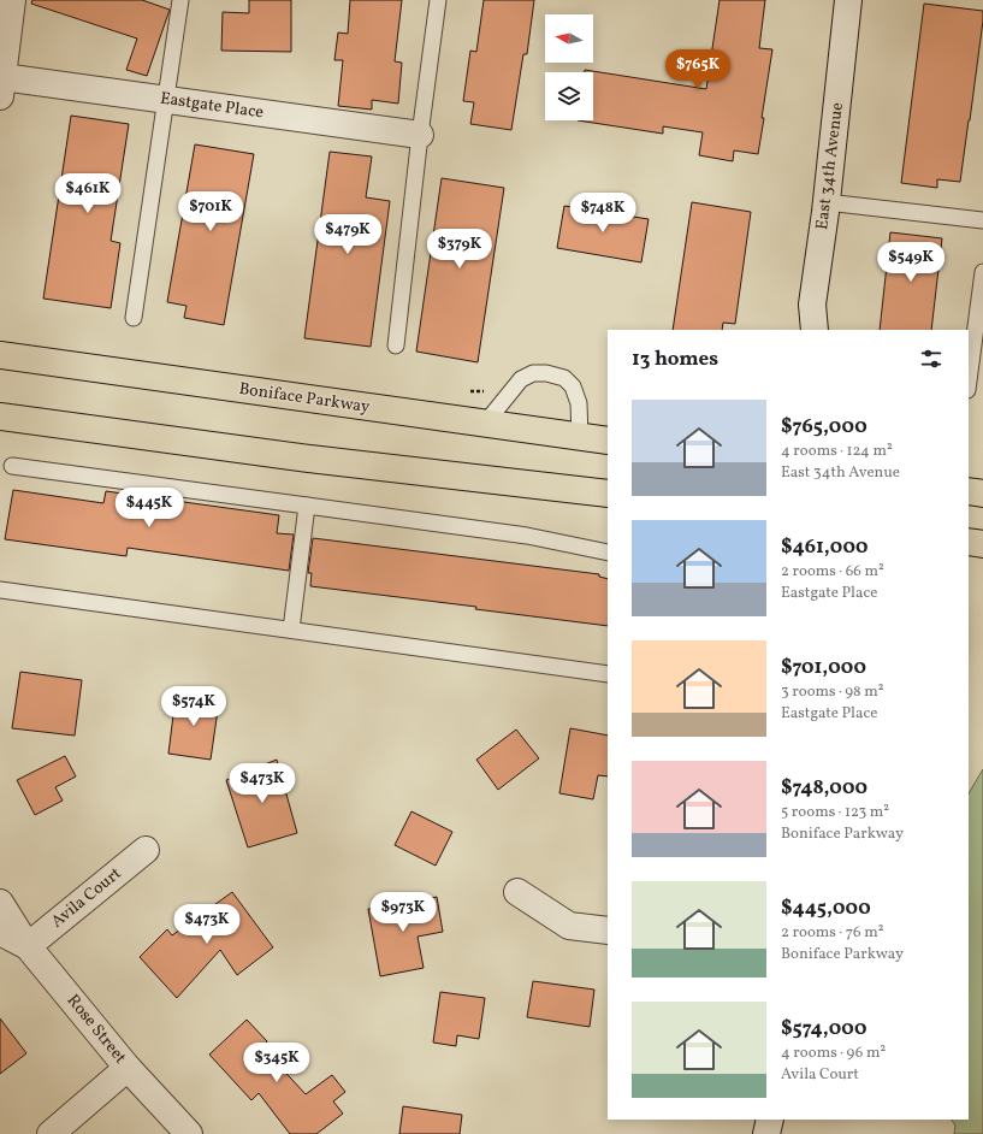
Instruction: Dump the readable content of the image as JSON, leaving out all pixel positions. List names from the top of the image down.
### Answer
{
  "streets": {
    "main road": ["Boniface Parkway"],
    "street": [
      "Eastgate Place",
      "East 34th Avenue",
      "Avila Court",
      "Rose Street"
    ]
  },
  "crossings": [
    ["Avila Court", "Rose Street"]
  ],
  "north": "left",
  "page": {
    "price": [
      "$765K",
      "$461K",
      "$701K",
      "$748K",
      "$479K",
      "$379K",
      "$549K",
      "$445K",
      "$574K",
      "$473K",
      "$973K",
      "$473K",
      "$345K"
    ],
    "heading": "13 homes",
    "list": [
      {
        "name": "$765,000",
        "note": "4 rooms · 124 m² · East 34th Avenue"
      },
      {
        "name": "$461,000",
        "note": "2 rooms · 66 m² · Eastgate Place"
      },
      {
        "name": "$701,000",
        "note": "3 rooms · 98 m² · Eastgate Place"
      },
      {
        "name": "$748,000",
        "note": "5 rooms · 123 m² · Boniface Parkway"
      },
      {
        "name": "$445,000",
        "note": "2 rooms · 76 m² · Boniface Parkway"
      },
      {
        "name": "$574,000",
        "note": "4 rooms · 96 m² · Avila Court"
      }
    ]
  }
}
